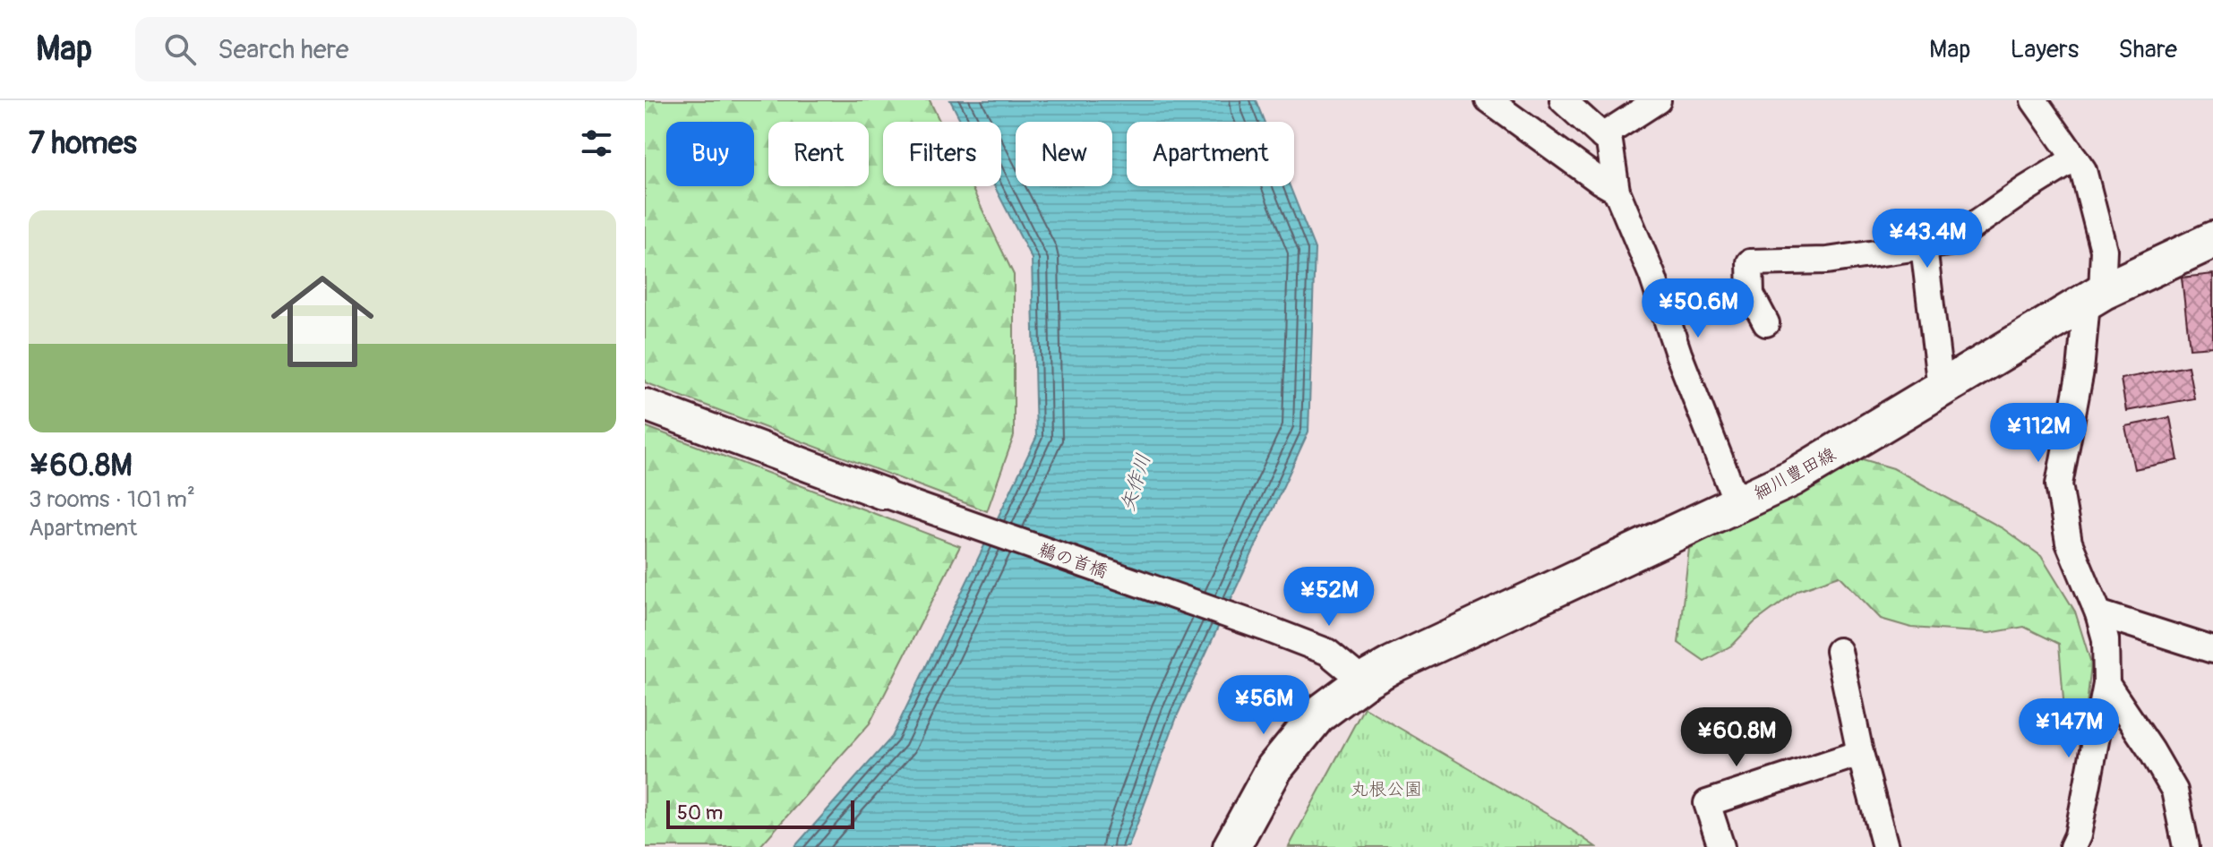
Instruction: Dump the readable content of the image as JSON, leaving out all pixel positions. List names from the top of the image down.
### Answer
{
  "streets": {
    "main road": ["細川豊田線"],
    "street": ["鵜の首橋"]
  },
  "crossings": [
    ["細川豊田線", "鵜の首橋"]
  ],
  "water": ["矢作川"],
  "parks": ["丸根公園"],
  "scale_bar": "50 m",
  "page": {
    "header": "Map",
    "search": "Search here",
    "nav": ["Map", "Layers", "Share"],
    "heading": "7 homes",
    "chip": [
      "Buy",
      "Rent",
      "Filters",
      "New",
      "Apartment"
    ],
    "list": [
      {
        "name": "¥60.8M",
        "note": "3 rooms · 101 m² · Apartment"
      }
    ],
    "price": [
      "¥43.4M",
      "¥50.6M",
      "¥112M",
      "¥52M",
      "¥56M",
      "¥147M",
      "¥60.8M"
    ],
    "scale": "50 m"
  }
}
